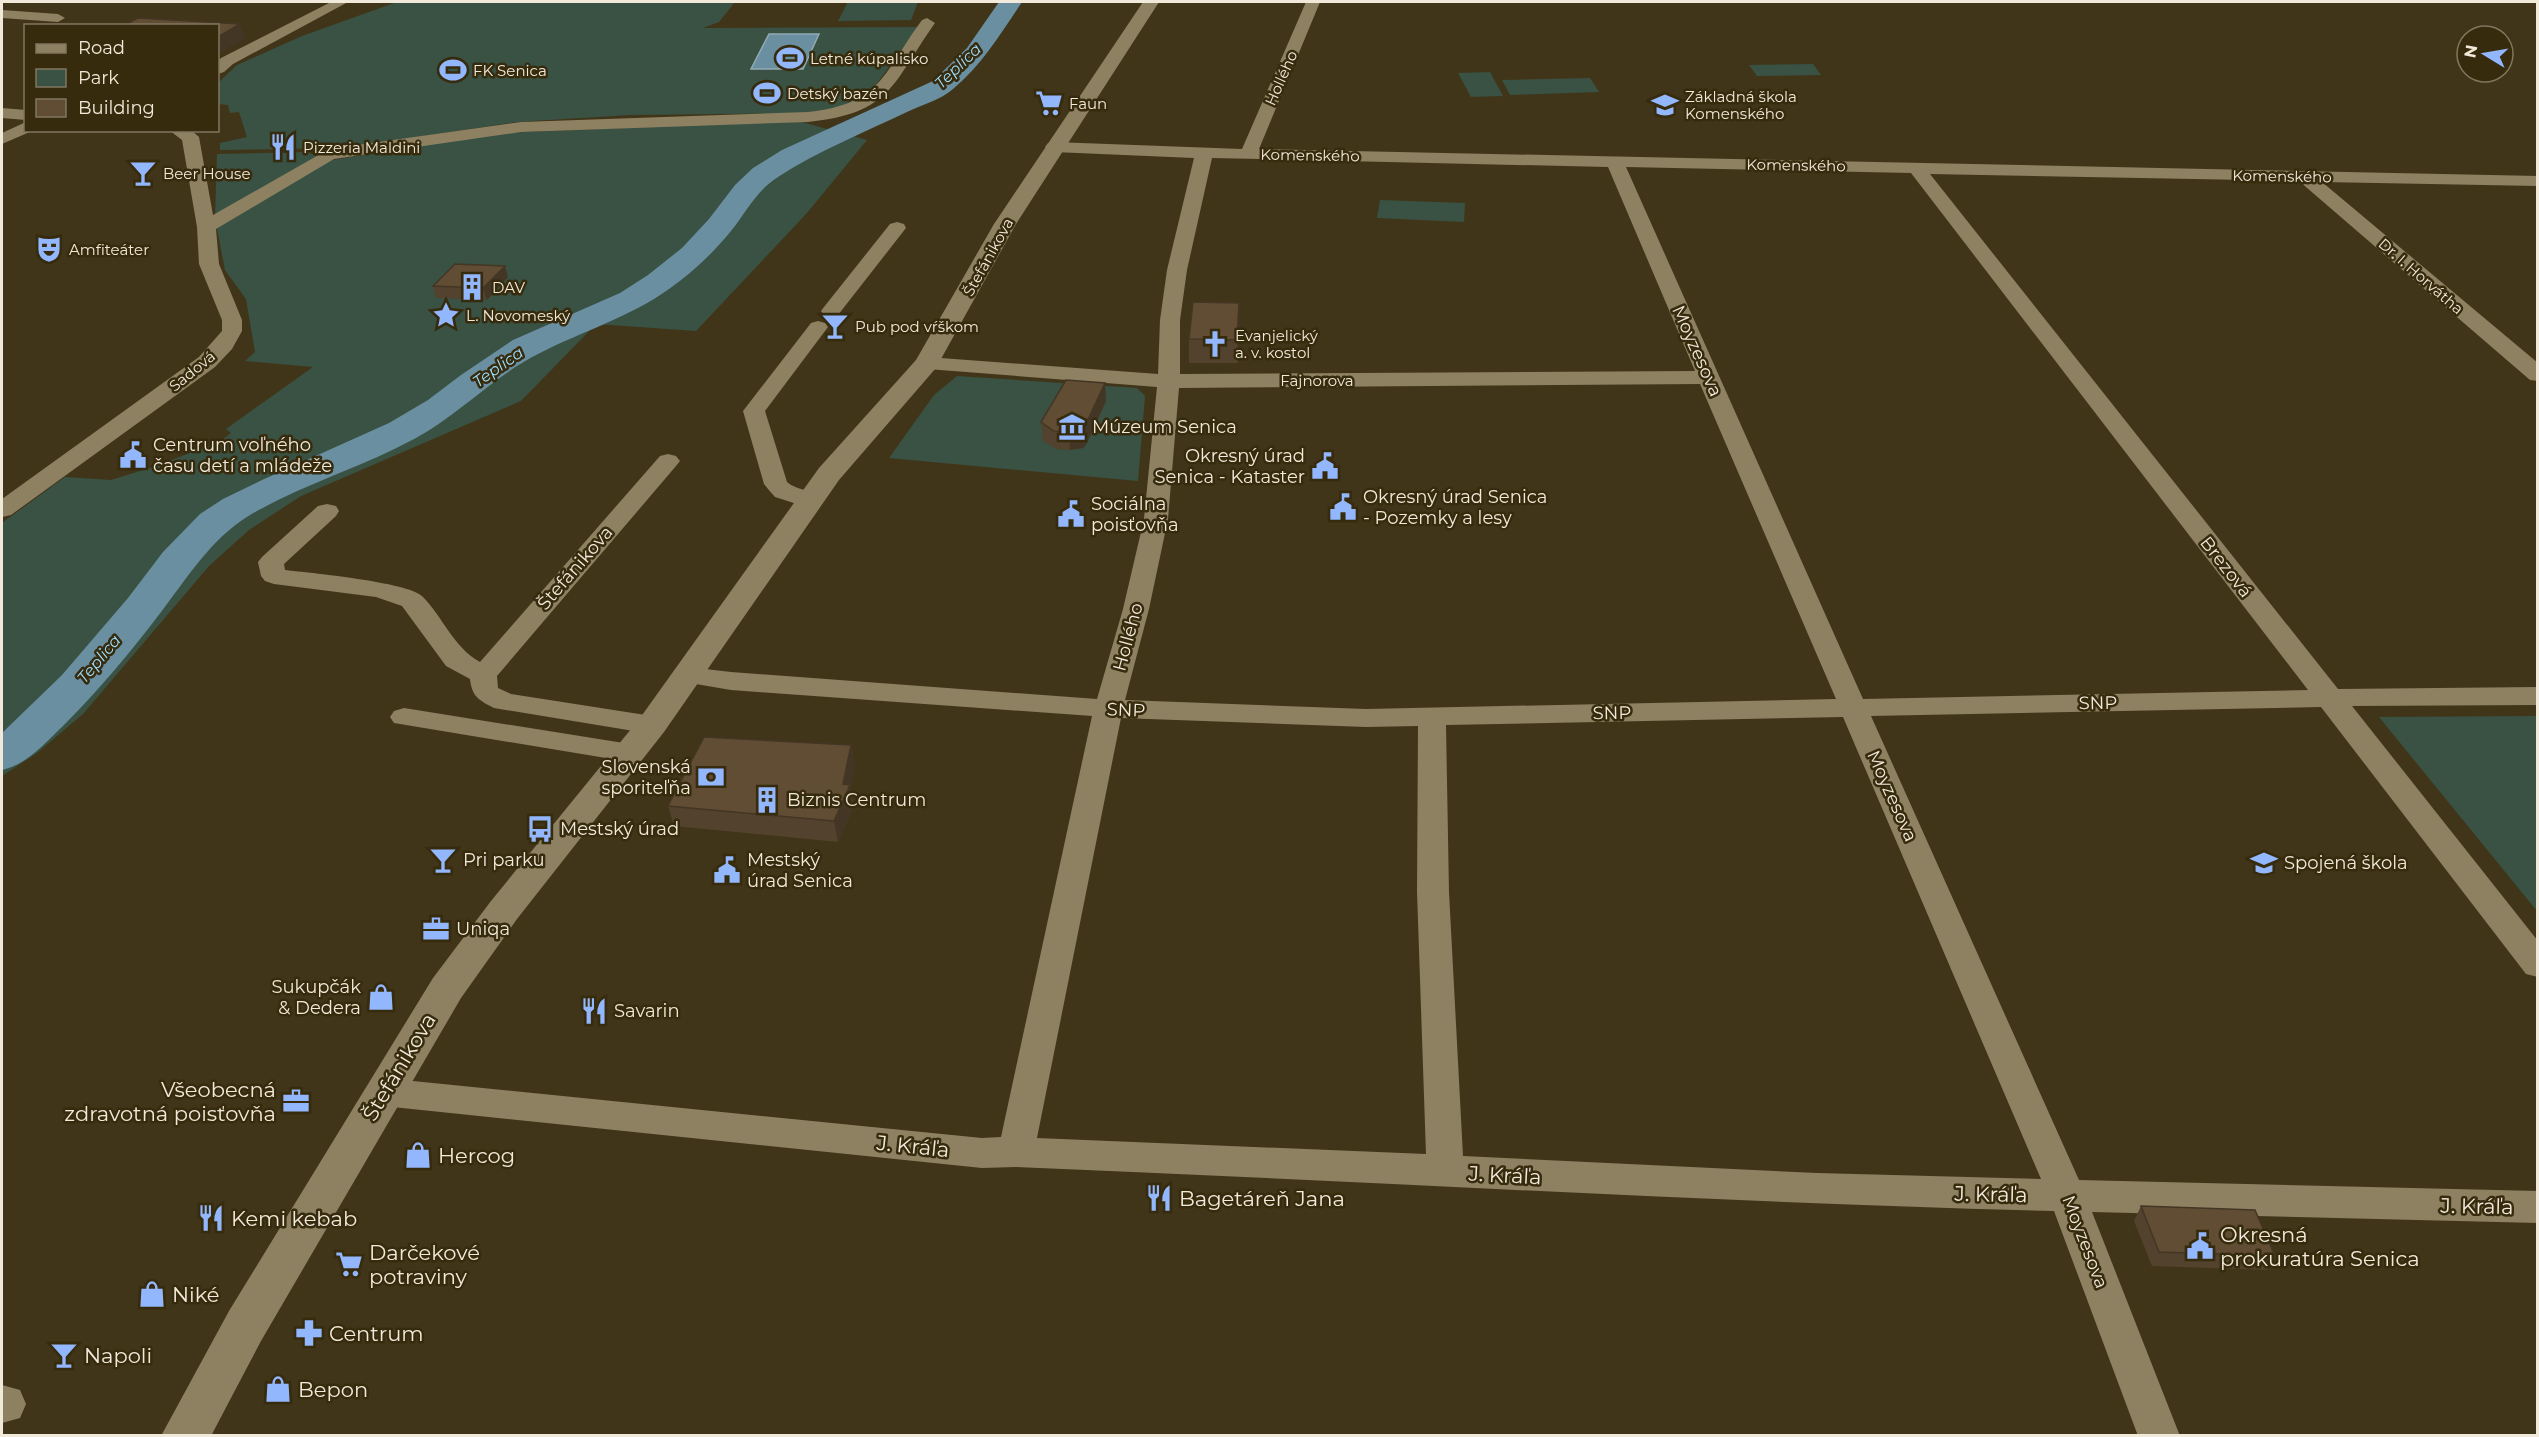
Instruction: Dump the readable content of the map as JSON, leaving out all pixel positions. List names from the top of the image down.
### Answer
{
  "streets": {
    "street": [
      "Hollého",
      "Komenského",
      "Štefánikova",
      "Dr. I. Horvátha",
      "Moyzesova",
      "Sadová",
      "Fajnorova",
      "Brezová",
      "SNP",
      "J. Kráľa"
    ]
  },
  "crossings": [
    ["Hollého", "Komenského"],
    ["Hollého", "Fajnorova"],
    ["Hollého", "SNP"],
    ["Hollého", "J. Kráľa"],
    ["Komenského", "Štefánikova"],
    ["Komenského", "Dr. I. Horvátha"],
    ["Komenského", "Moyzesova"],
    ["Komenského", "Brezová"],
    ["Štefánikova", "Fajnorova"],
    ["Štefánikova", "SNP"],
    ["Štefánikova", "J. Kráľa"],
    ["Moyzesova", "Fajnorova"],
    ["Moyzesova", "SNP"],
    ["Moyzesova", "J. Kráľa"],
    ["Brezová", "SNP"],
    ["SNP", "J. Kráľa"]
  ],
  "water": ["Teplica"],
  "places": {
    "sports": ["Letné kúpalisko", "FK Senica", "Detský bazén"],
    "supermarket": ["Faun", "Darčekové potraviny"],
    "school or university": ["Základná škola Komenského", "Spojená škola"],
    "restaurant": [
      "Pizzeria Maldini",
      "Savarin",
      "Bagetáreň Jana",
      "Kemi kebab"
    ],
    "bar": [
      "Beer House",
      "Pub pod vŕškom",
      "Pri parku",
      "Napoli"
    ],
    "theatre": ["Amfiteáter"],
    "building": ["DAV", "Biznis Centrum"],
    "place": ["L. Novomeský"],
    "church": ["Evanjelický a. v. kostol"],
    "museum": ["Múzeum Senica"],
    "public building": [
      "Centrum voľného času detí a mládeže",
      "Okresný úrad Senica - Kataster",
      "Okresný úrad Senica - Pozemky a lesy",
      "Sociálna poisťovňa",
      "Mestský úrad Senica",
      "Okresná prokuratúra Senica"
    ],
    "bank": ["Slovenská sporiteľňa"],
    "bus stop": ["Mestský úrad"],
    "office": ["Uniqa", "Všeobecná zdravotná poisťovňa"],
    "shop": [
      "Sukupčák & Dedera",
      "Hercog",
      "Niké",
      "Bepon"
    ],
    "pharmacy": ["Centrum"]
  },
  "legend": ["Road", "Park", "Building"],
  "north": "left"
}
